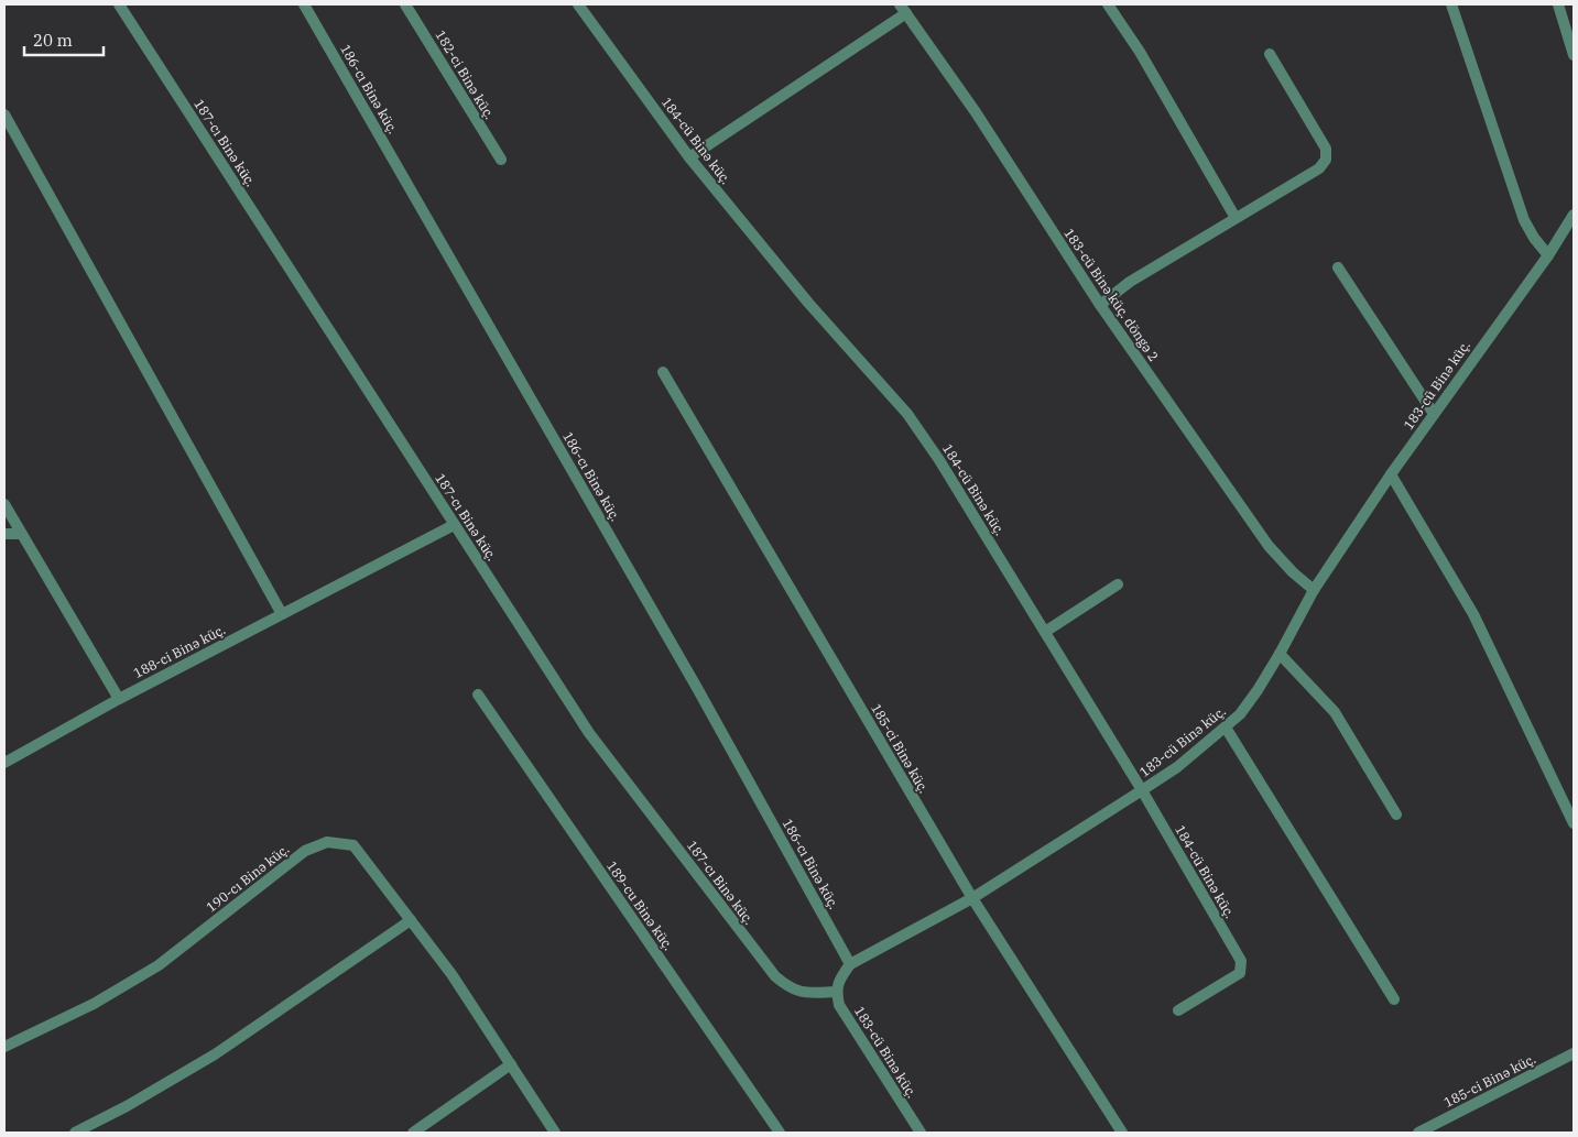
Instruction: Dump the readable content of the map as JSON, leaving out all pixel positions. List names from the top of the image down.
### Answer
{
  "streets": {
    "street": [
      "182-ci Binə küç.",
      "186-cı Binə küç.",
      "184-cü Binə küç.",
      "187-cı Binə küç.",
      "183-cü Binə küç. döngə 2",
      "183-cü Binə küç.",
      "188-ci Binə küç.",
      "185-ci Binə küç.",
      "190-cı Binə küç.",
      "189-cu Binə küç."
    ]
  },
  "crossings": [
    ["186-cı Binə küç.", "183-cü Binə küç."],
    ["184-cü Binə küç.", "183-cü Binə küç."],
    ["187-cı Binə küç.", "183-cü Binə küç."],
    ["187-cı Binə küç.", "188-ci Binə küç."],
    ["183-cü Binə küç. döngə 2", "183-cü Binə küç."],
    ["183-cü Binə küç.", "185-ci Binə küç."]
  ],
  "scale_bar": "20 m"
}
